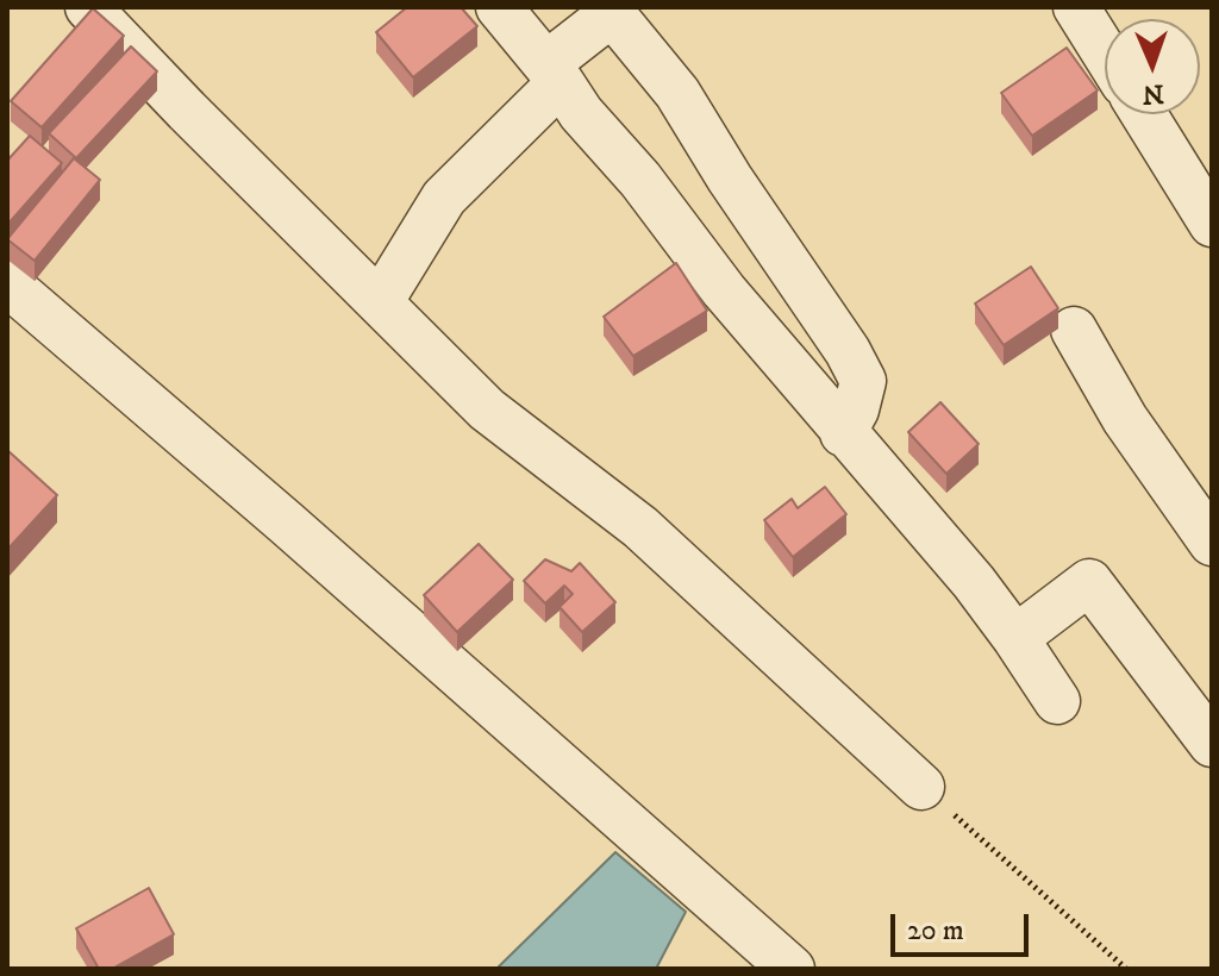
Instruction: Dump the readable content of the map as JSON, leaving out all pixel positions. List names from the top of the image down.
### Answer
{
  "scale_bar": "20 m",
  "north": "bottom"
}
